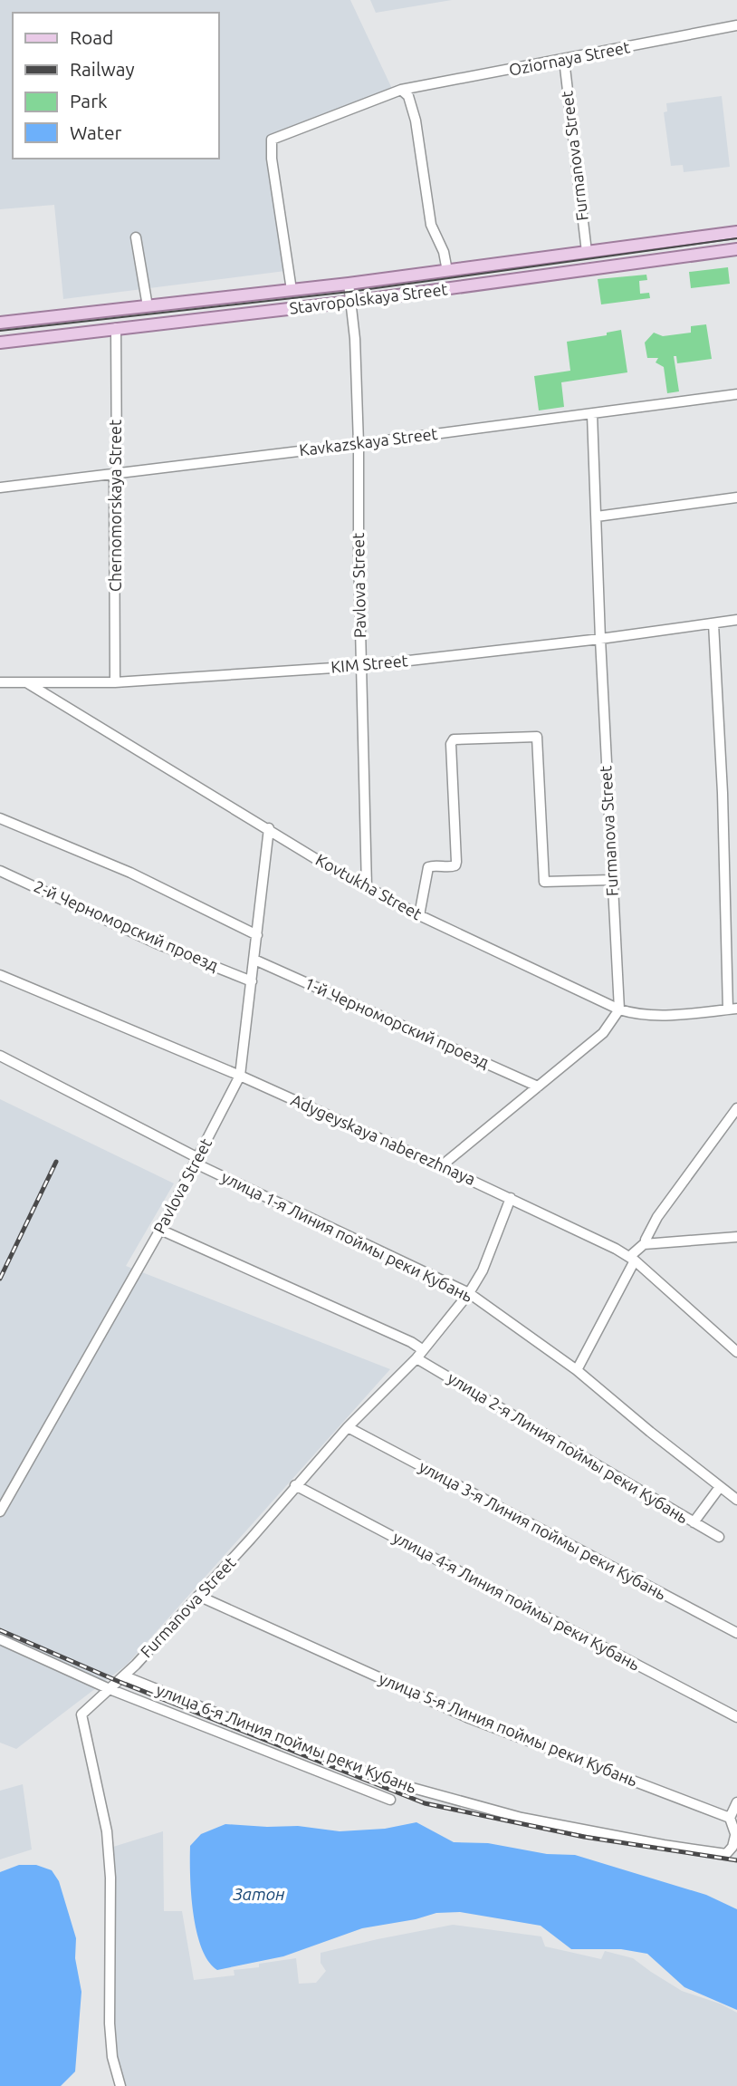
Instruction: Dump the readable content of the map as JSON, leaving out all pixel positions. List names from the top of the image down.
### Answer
{
  "streets": {
    "main road": ["Stavropolskaya Street"],
    "street": [
      "Oziornaya Street",
      "Furmanova Street",
      "Kavkazskaya Street",
      "Chernomorskaya Street",
      "Pavlova Street",
      "KIM Street",
      "Kovtukha Street",
      "2-й Черноморский проезд",
      "1-й Черноморский проезд",
      "Adygeyskaya naberezhnaya",
      "улица 1-я Линия поймы реки Кубань",
      "улица 2-я Линия поймы реки Кубань",
      "улица 3-я Линия поймы реки Кубань",
      "улица 4-я Линия поймы реки Кубань",
      "улица 5-я Линия поймы реки Кубань",
      "улица 6-я Линия поймы реки Кубань"
    ]
  },
  "crossings": [
    ["Oziornaya Street", "Furmanova Street"],
    ["Oziornaya Street", "Stavropolskaya Street"],
    ["Furmanova Street", "Stavropolskaya Street"],
    ["Furmanova Street", "Kavkazskaya Street"],
    ["Furmanova Street", "KIM Street"],
    ["Furmanova Street", "Kovtukha Street"],
    ["Furmanova Street", "Adygeyskaya naberezhnaya"],
    ["Furmanova Street", "улица 1-я Линия поймы реки Кубань"],
    ["Furmanova Street", "улица 2-я Линия поймы реки Кубань"],
    ["Furmanova Street", "улица 3-я Линия поймы реки Кубань"],
    ["Furmanova Street", "улица 4-я Линия поймы реки Кубань"],
    ["Furmanova Street", "улица 5-я Линия поймы реки Кубань"],
    ["Furmanova Street", "улица 6-я Линия поймы реки Кубань"],
    ["Stavropolskaya Street", "Chernomorskaya Street"],
    ["Stavropolskaya Street", "Pavlova Street"],
    ["Kavkazskaya Street", "Chernomorskaya Street"],
    ["Kavkazskaya Street", "Pavlova Street"],
    ["Chernomorskaya Street", "KIM Street"],
    ["Pavlova Street", "KIM Street"],
    ["Pavlova Street", "Kovtukha Street"],
    ["Pavlova Street", "2-й Черноморский проезд"],
    ["Pavlova Street", "1-й Черноморский проезд"],
    ["Pavlova Street", "Adygeyskaya naberezhnaya"],
    ["Pavlova Street", "улица 1-я Линия поймы реки Кубань"],
    ["KIM Street", "Kovtukha Street"]
  ],
  "water": ["Затон"],
  "legend": [
    "Road",
    "Railway",
    "Park",
    "Water"
  ]
}
